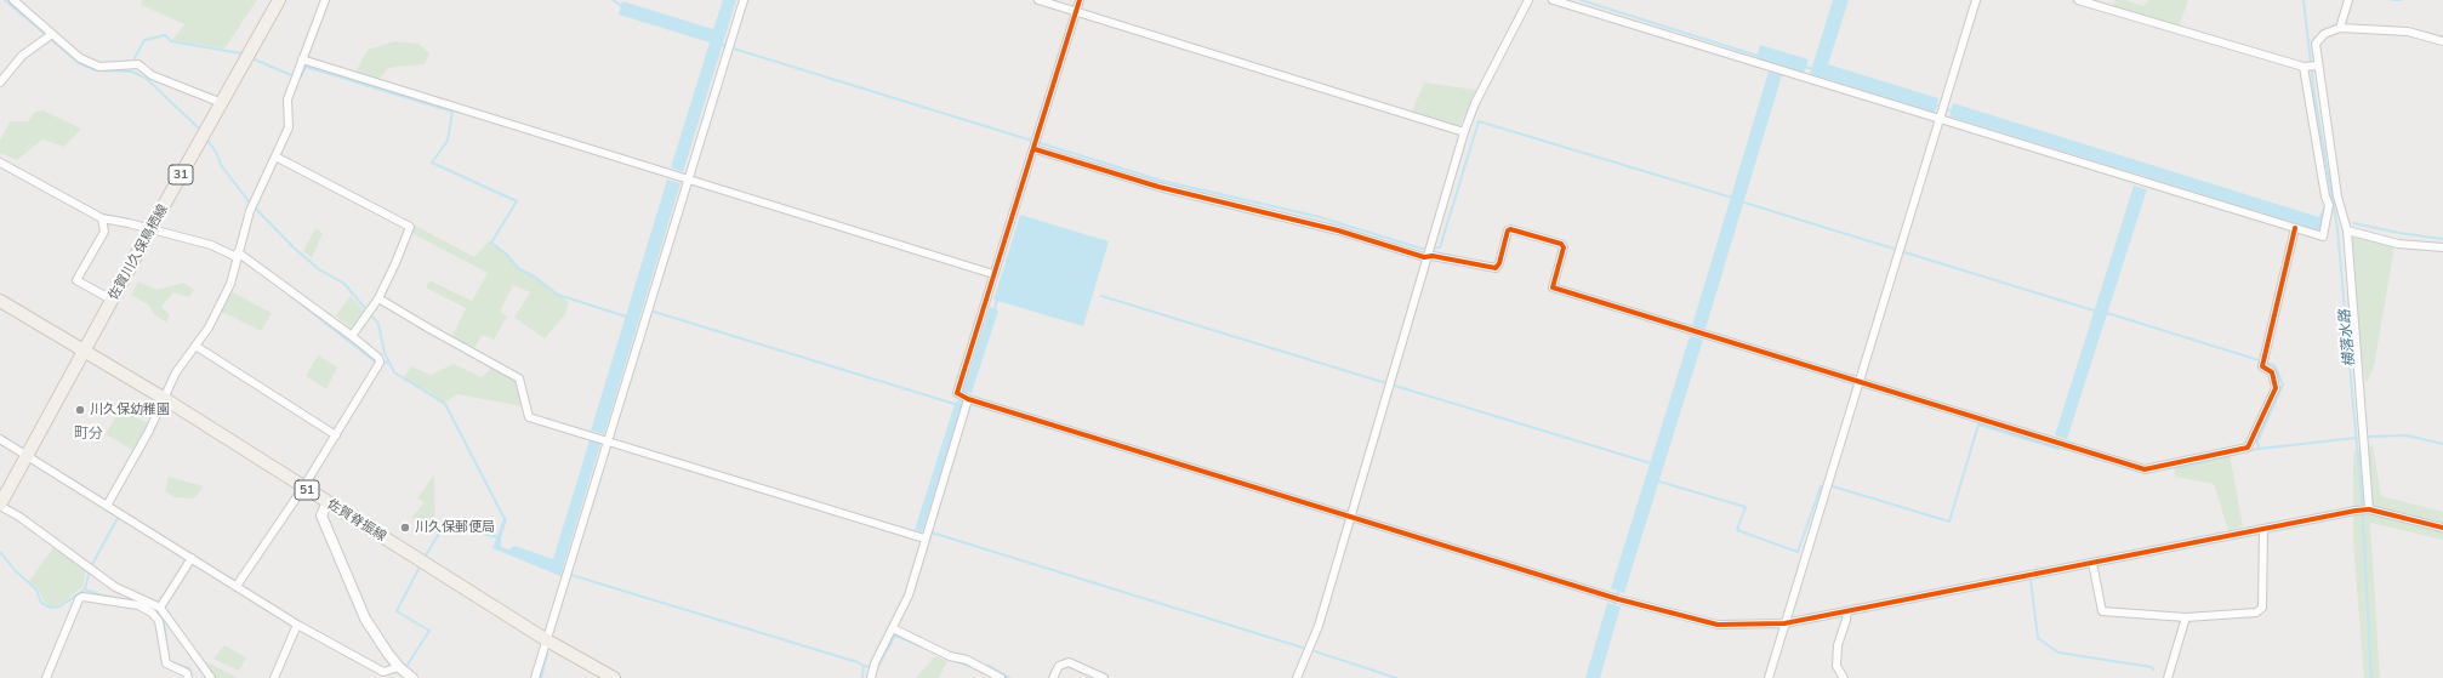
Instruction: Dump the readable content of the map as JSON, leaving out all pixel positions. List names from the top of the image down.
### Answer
{
  "streets": {
    "main road": [
      "31",
      "佐賀川久保鳥栖線",
      "51",
      "佐賀脊振線"
    ]
  },
  "crossings": [
    ["佐賀川久保鳥栖線", "佐賀脊振線"]
  ],
  "districts": ["町分"],
  "water": ["横落水路"],
  "places": ["川久保幼稚園", "川久保郵便局"]
}
